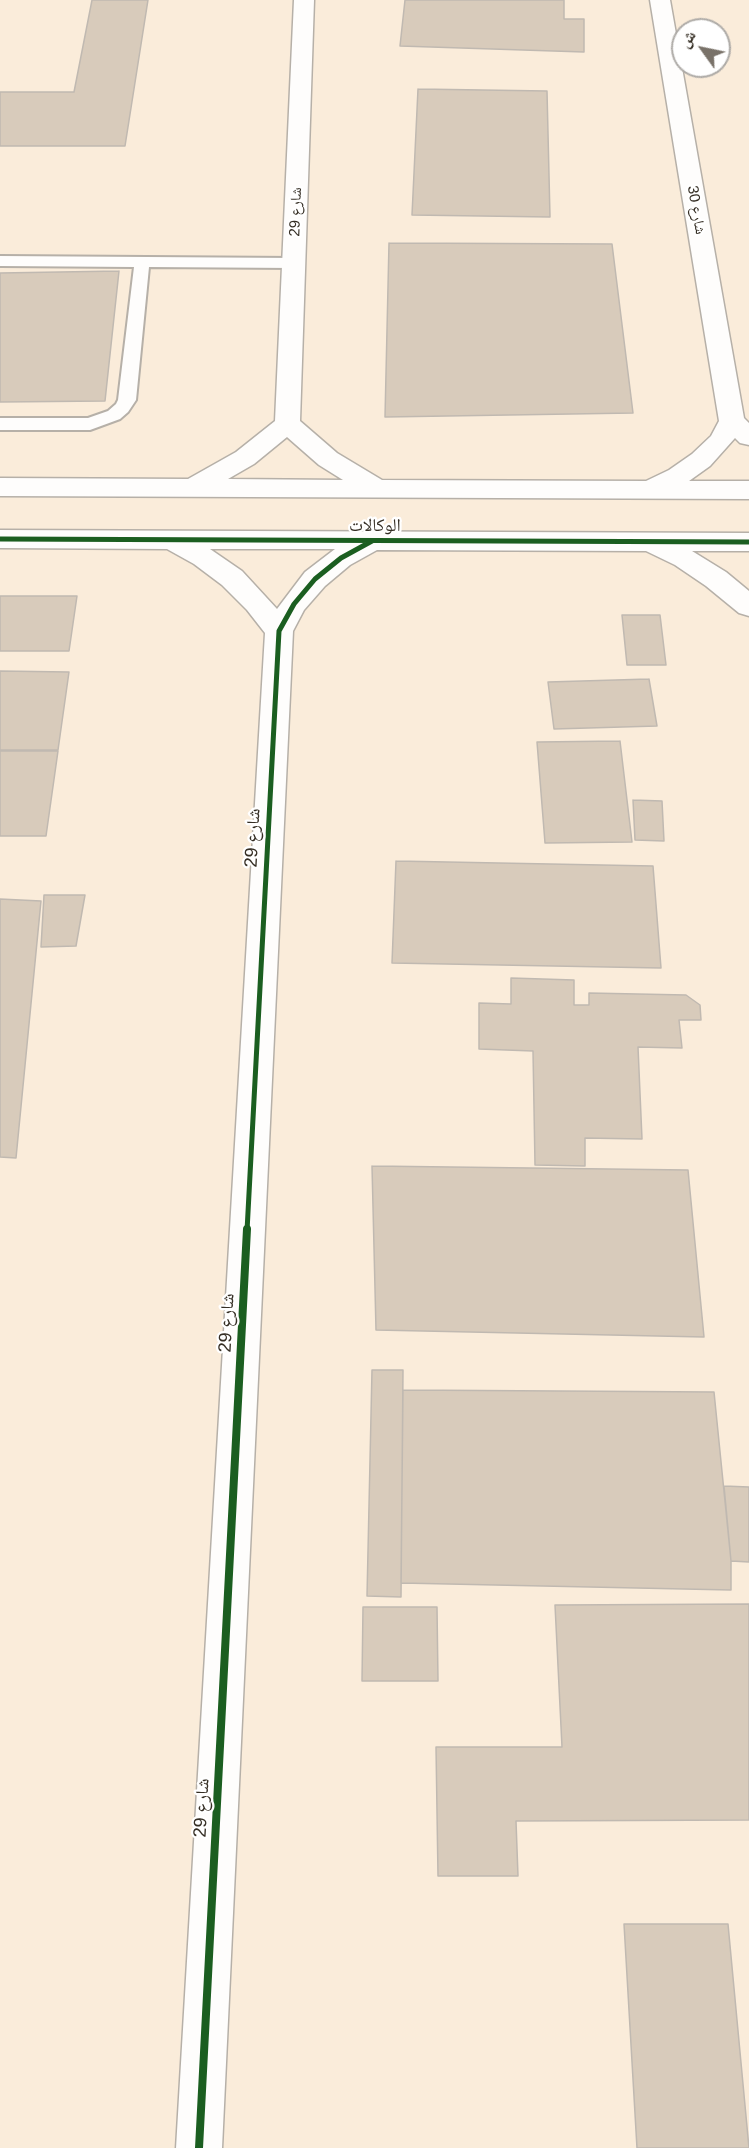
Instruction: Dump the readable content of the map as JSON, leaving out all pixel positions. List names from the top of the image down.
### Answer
{
  "streets": {
    "street": ["شارع 30", "شارع 29", "الوكالات"]
  },
  "crossings": [
    ["شارع 30", "الوكالات"],
    ["شارع 29", "الوكالات"]
  ],
  "north": "top left"
}
